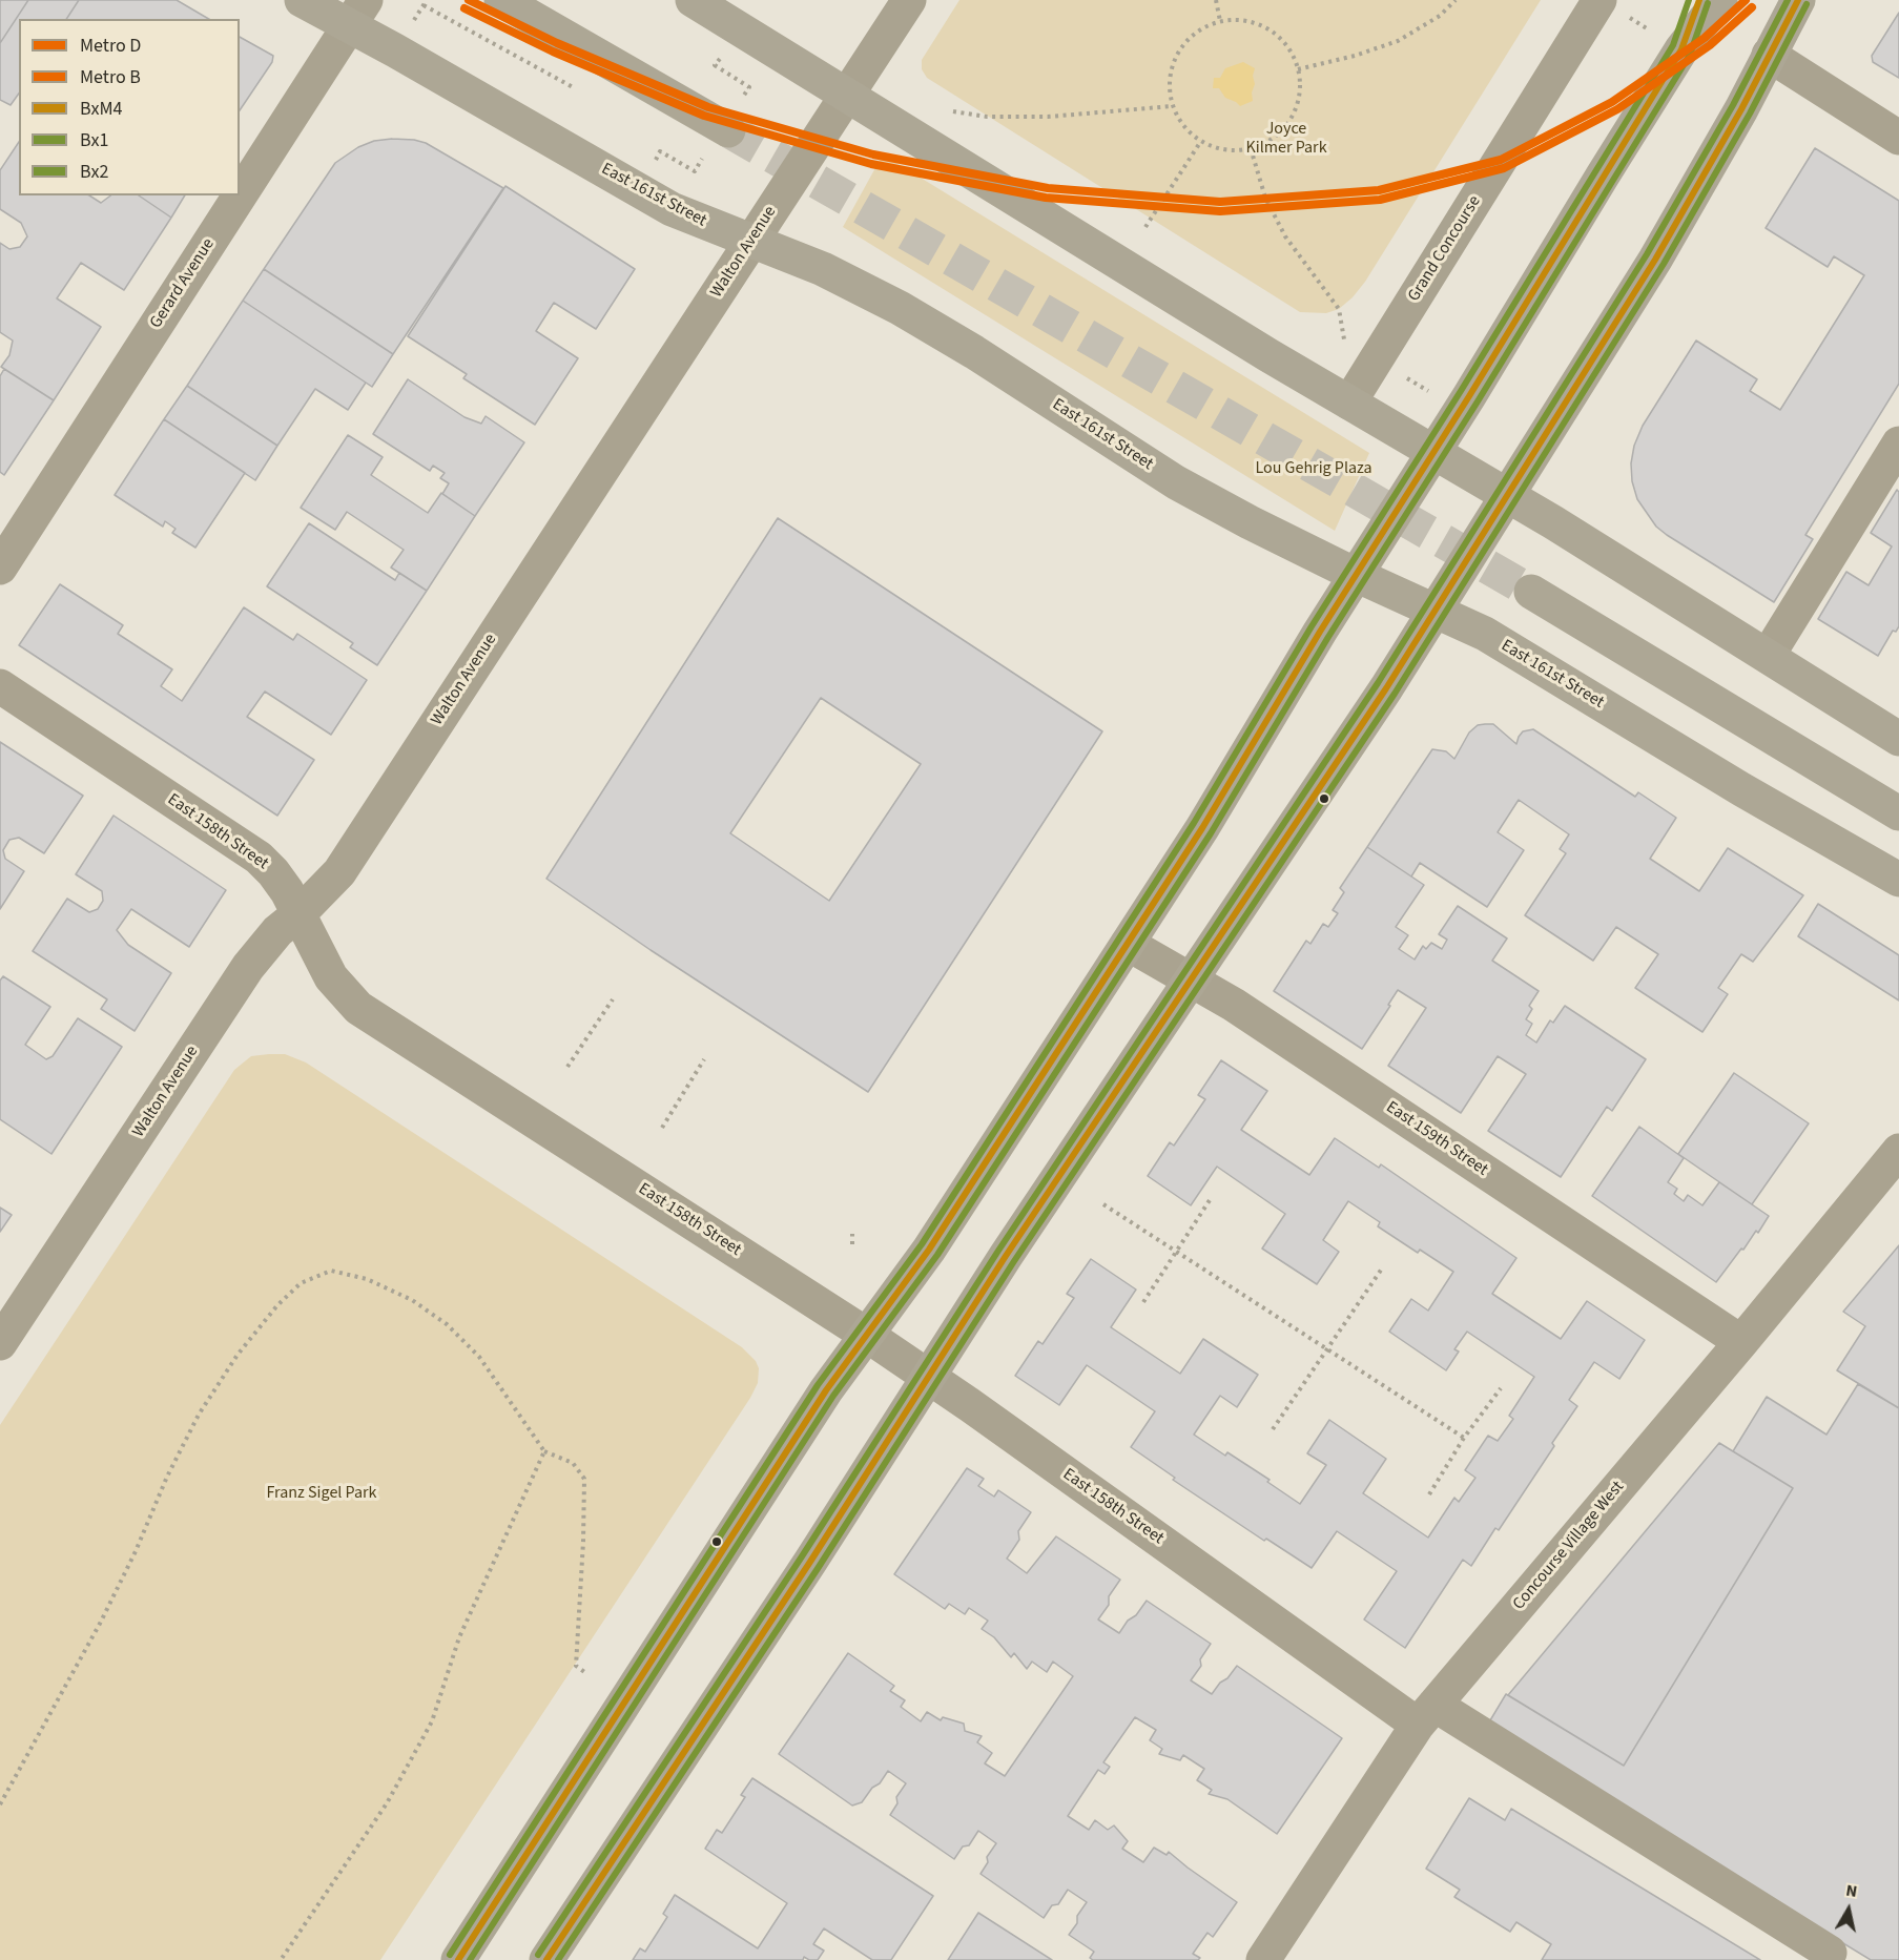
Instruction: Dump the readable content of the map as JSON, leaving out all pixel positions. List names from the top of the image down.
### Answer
{
  "streets": {
    "main road": ["East 161st Street"],
    "street": [
      "Grand Concourse",
      "Walton Avenue",
      "Gerard Avenue",
      "East 158th Street",
      "East 159th Street",
      "Concourse Village West"
    ]
  },
  "crossings": [
    ["East 161st Street", "Walton Avenue"],
    ["East 161st Street", "Gerard Avenue"],
    ["Walton Avenue", "East 158th Street"],
    ["East 158th Street", "Concourse Village West"],
    ["East 159th Street", "Concourse Village West"]
  ],
  "parks": ["Joyce Kilmer Park", "Lou Gehrig Plaza", "Franz Sigel Park"],
  "lines": [
    "metro line D",
    "transit line BxM4",
    "transit line Bx2",
    "transit line Bx1",
    "metro line B"
  ],
  "legend": [
    "Metro D",
    "Metro B",
    "BxM4",
    "Bx1",
    "Bx2"
  ],
  "north": "top"
}
